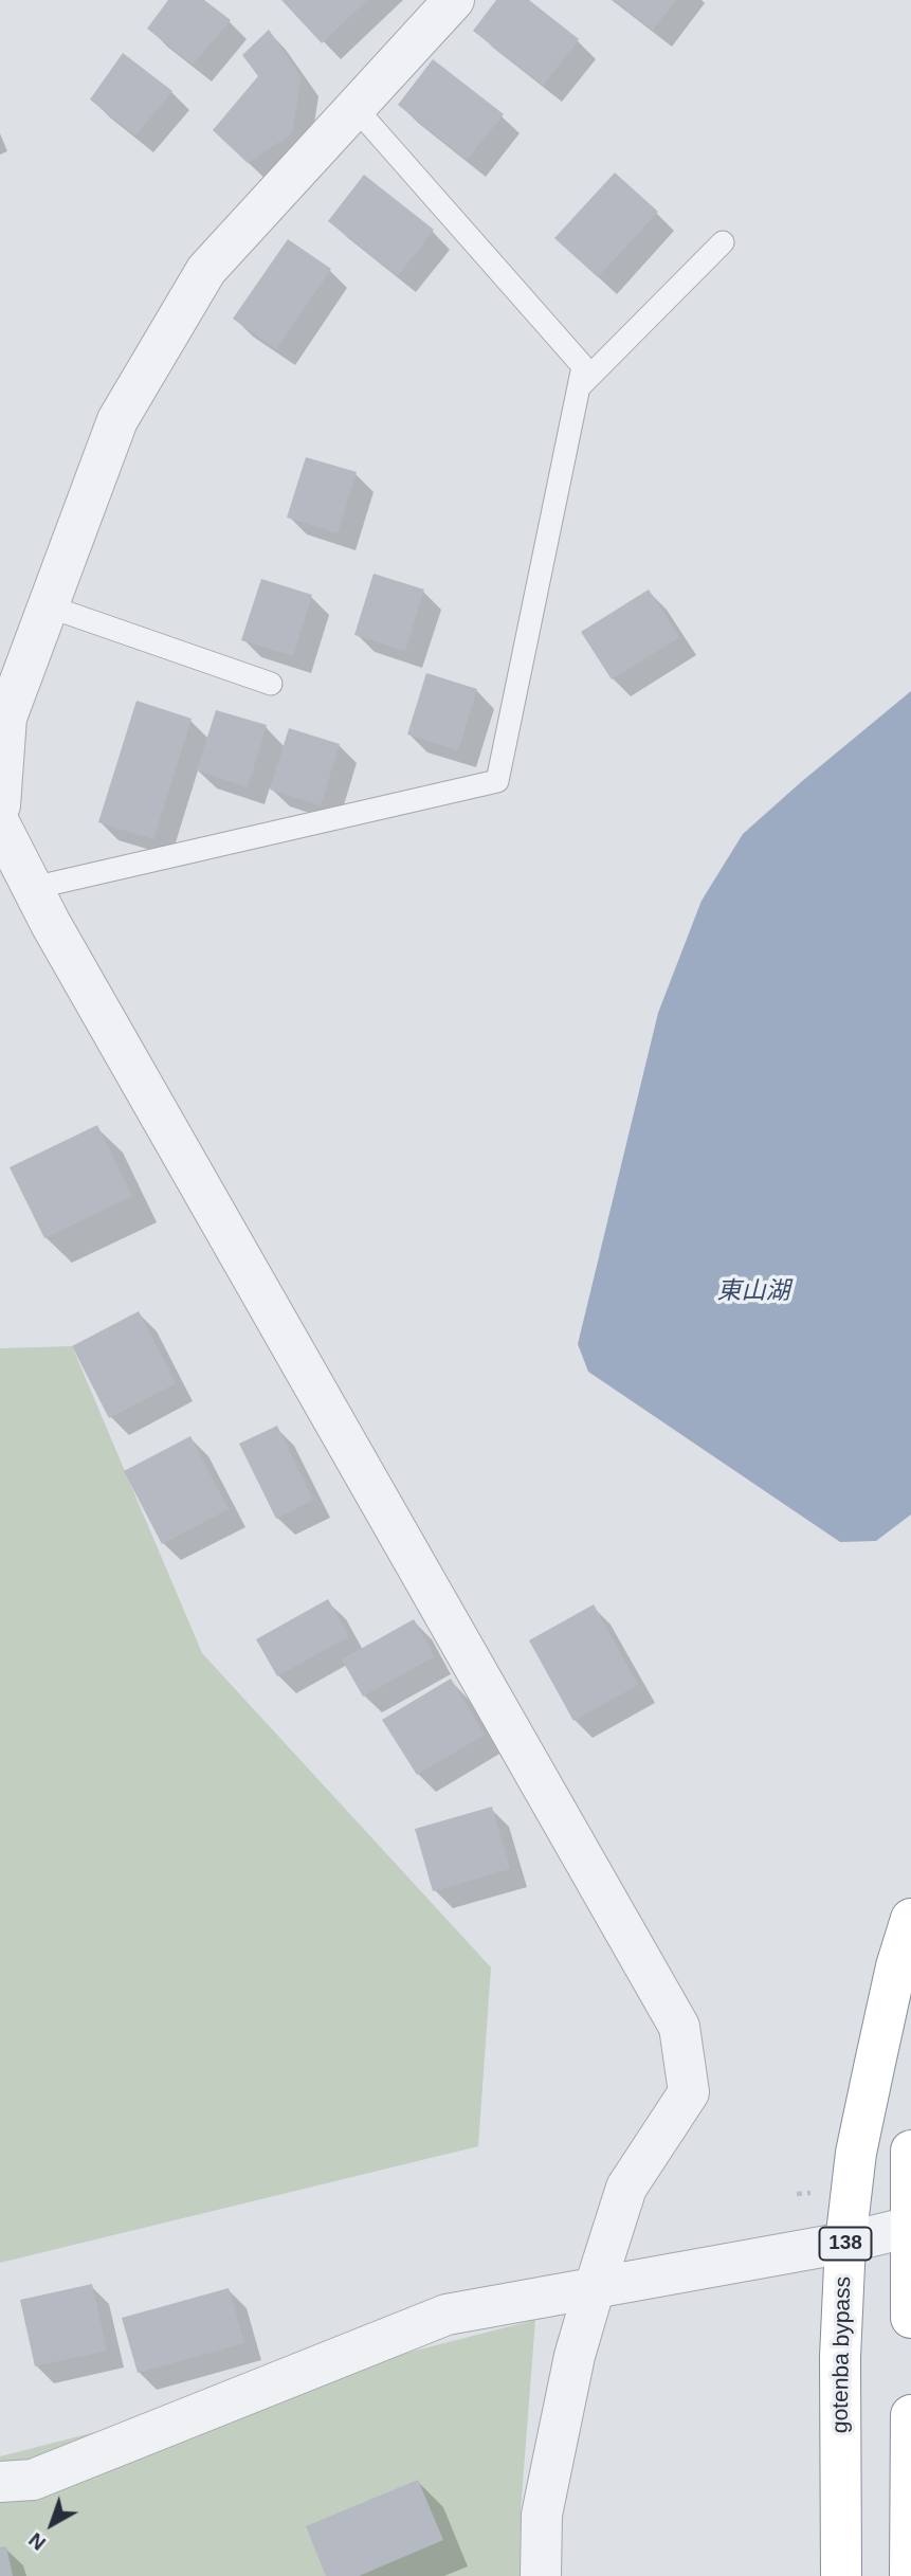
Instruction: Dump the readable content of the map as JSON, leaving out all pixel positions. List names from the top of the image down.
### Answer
{
  "streets": {
    "highway": ["138", "gotenba bypass"]
  },
  "water": ["東山湖"],
  "north": "bottom left"
}
